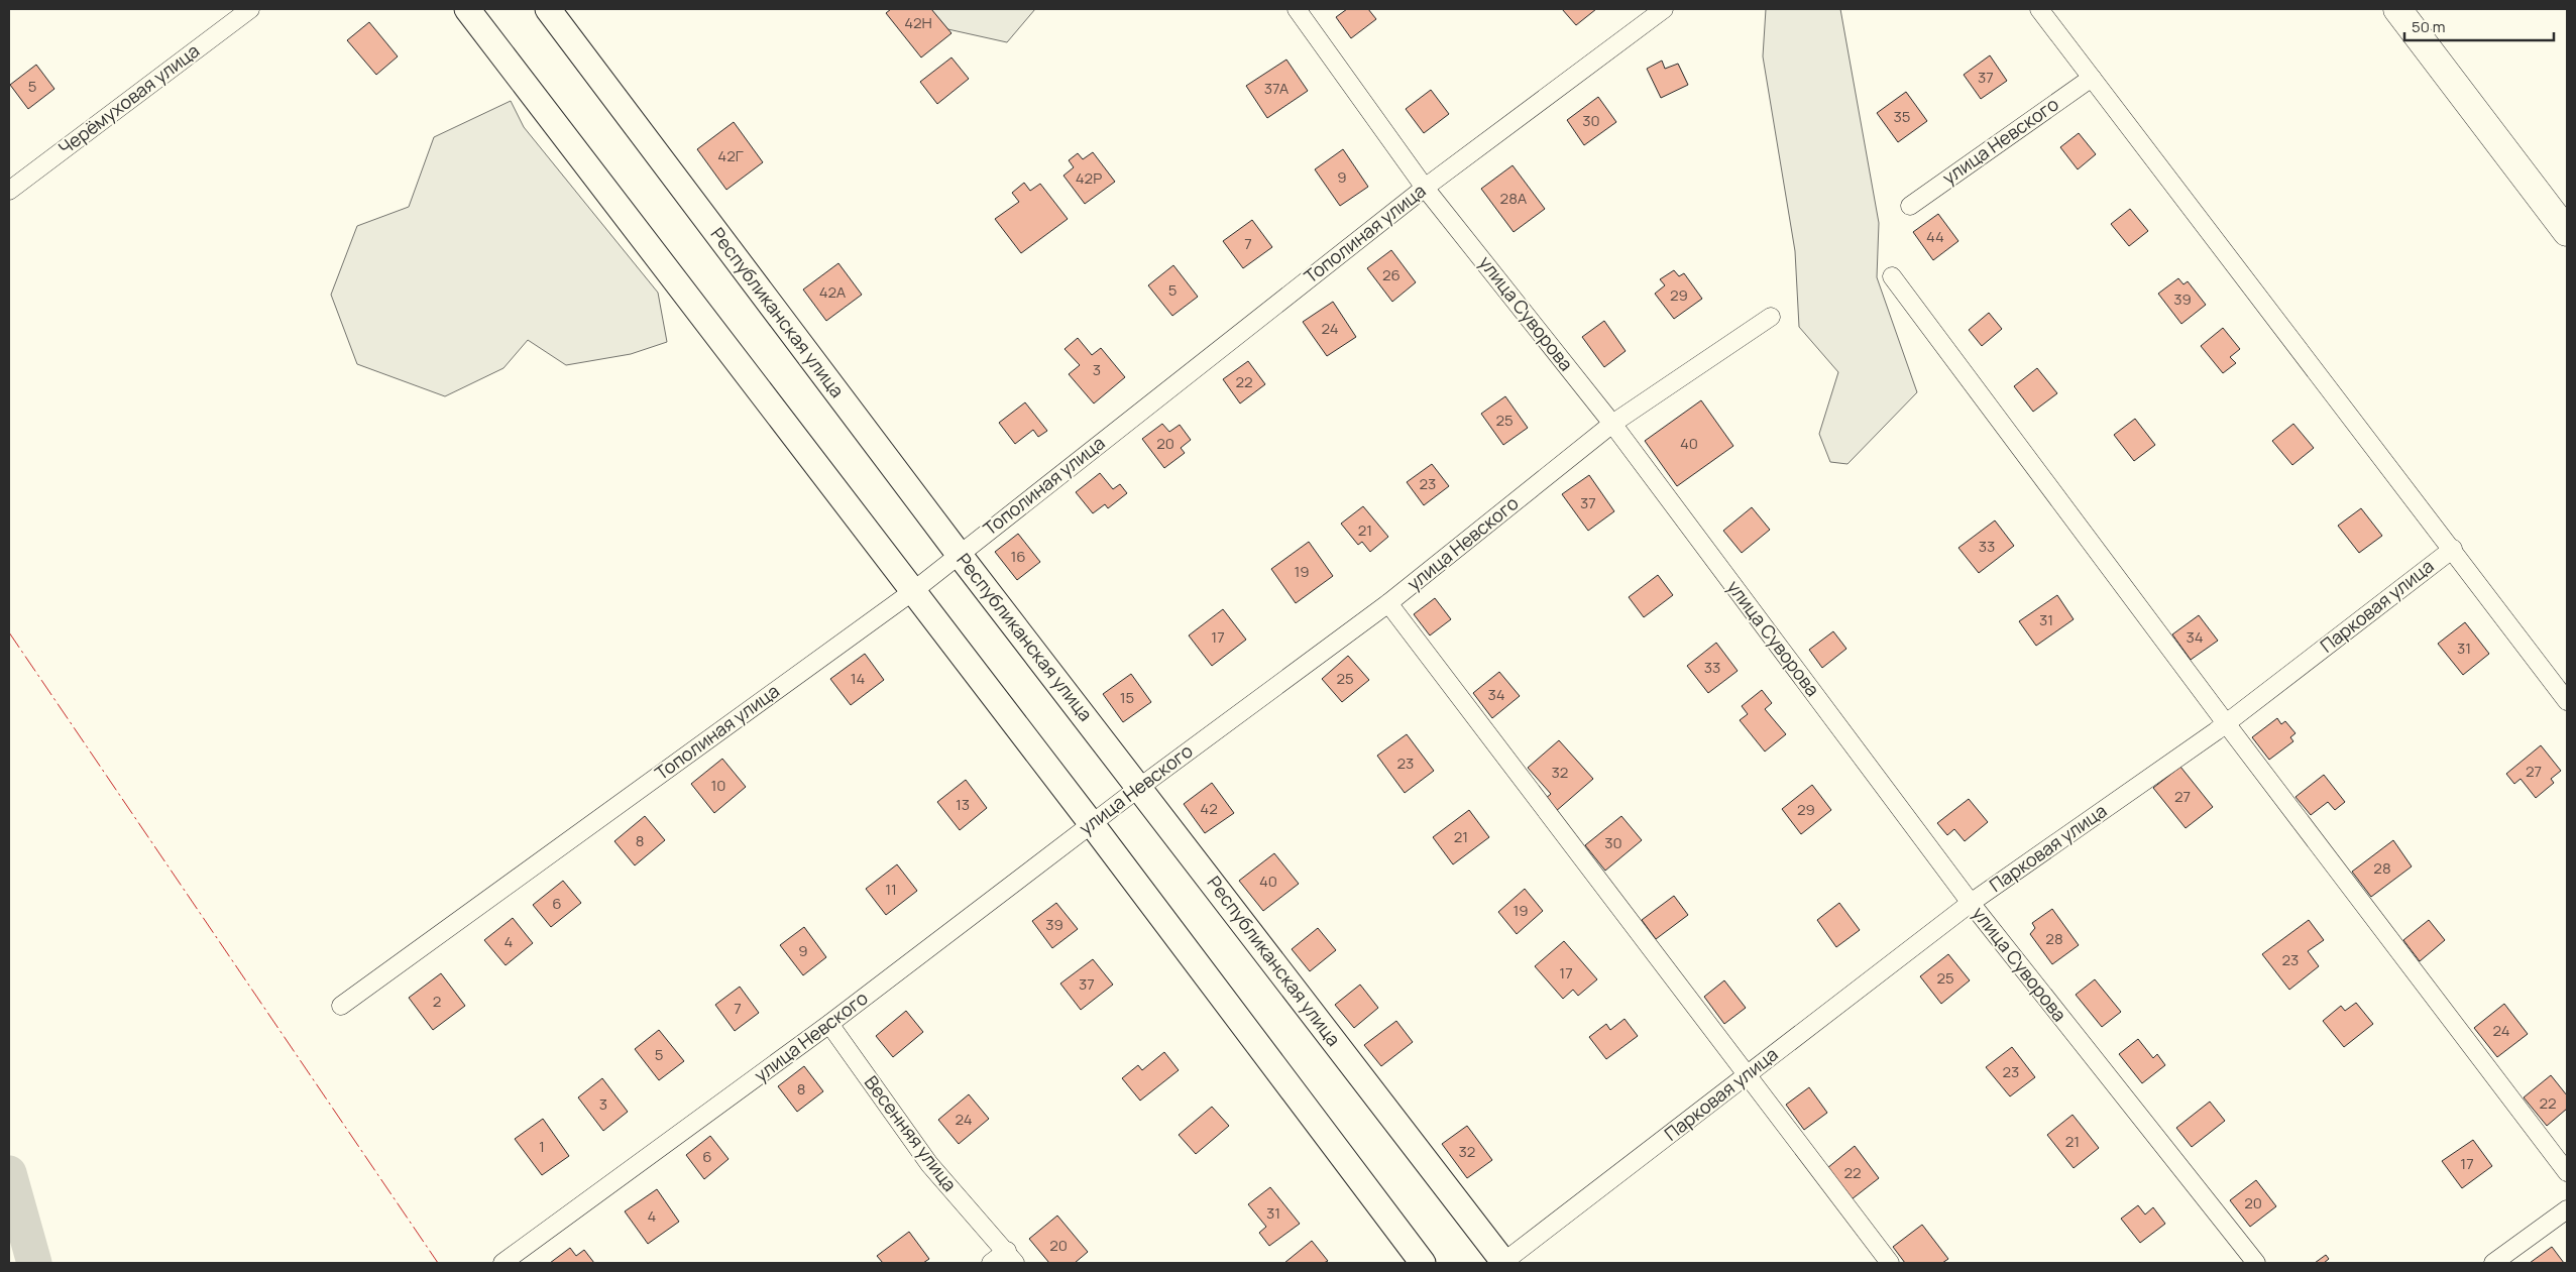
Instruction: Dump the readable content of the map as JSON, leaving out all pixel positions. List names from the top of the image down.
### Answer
{
  "streets": {
    "street": [
      "Черёмуховая улица",
      "улица Невского",
      "Тополиная улица",
      "Республиканская улица",
      "улица Суворова",
      "Парковая улица",
      "Весенняя улица"
    ]
  },
  "crossings": [
    ["улица Невского", "Республиканская улица"],
    ["улица Невского", "улица Суворова"],
    ["улица Невского", "Весенняя улица"],
    ["Тополиная улица", "Республиканская улица"],
    ["Тополиная улица", "улица Суворова"],
    ["Республиканская улица", "Парковая улица"],
    ["улица Суворова", "Парковая улица"]
  ],
  "house_numbers": [
    "42Н",
    "37",
    "5",
    "37А",
    "35",
    "30",
    "42Г",
    "9",
    "42Р",
    "28А",
    "44",
    "7",
    "26",
    "5",
    "42А",
    "29",
    "39",
    "24",
    "3",
    "22",
    "25",
    "20",
    "40",
    "23",
    "37",
    "21",
    "33",
    "16",
    "19",
    "31",
    "17",
    "34",
    "31",
    "33",
    "14",
    "25",
    "34",
    "15",
    "23",
    "27",
    "32",
    "10",
    "27",
    "13",
    "42",
    "29",
    "21",
    "8",
    "30",
    "28",
    "40",
    "11",
    "6",
    "19",
    "39",
    "28",
    "4",
    "9",
    "23",
    "17",
    "25",
    "37",
    "2",
    "7",
    "24",
    "5",
    "23",
    "8",
    "22",
    "3",
    "24",
    "21",
    "1",
    "32",
    "6",
    "17",
    "22",
    "20",
    "31",
    "4",
    "20"
  ],
  "scale_bar": "50 m"
}
